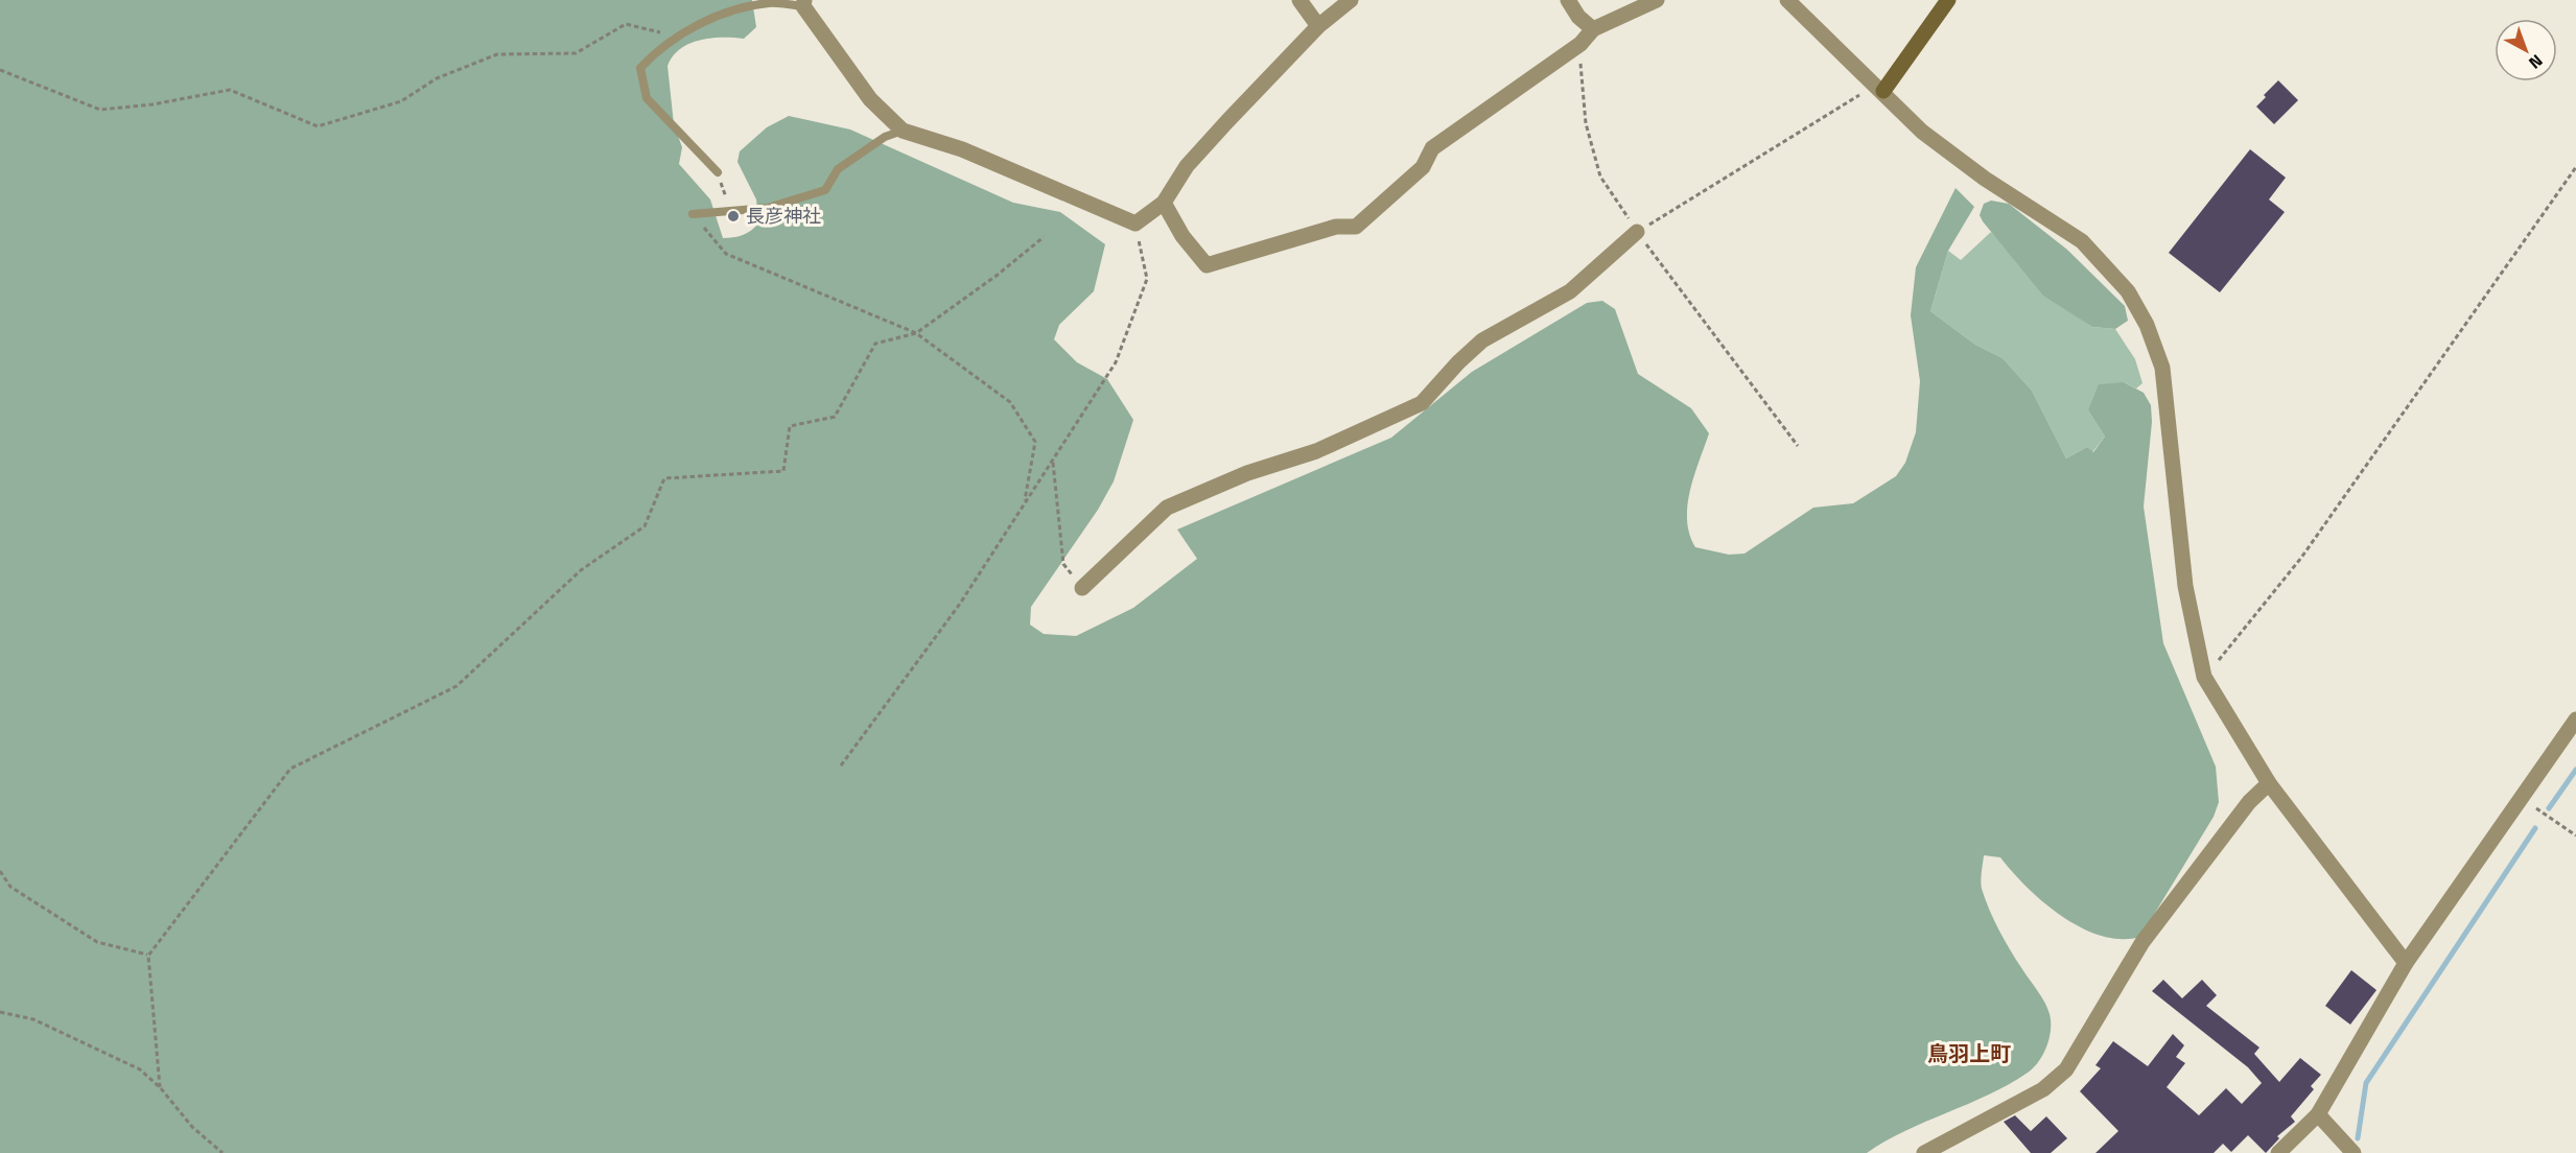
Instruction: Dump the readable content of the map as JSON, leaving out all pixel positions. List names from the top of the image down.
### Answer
{
  "districts": ["鳥羽上町"],
  "places": ["長彦神社"],
  "north": "bottom right"
}
